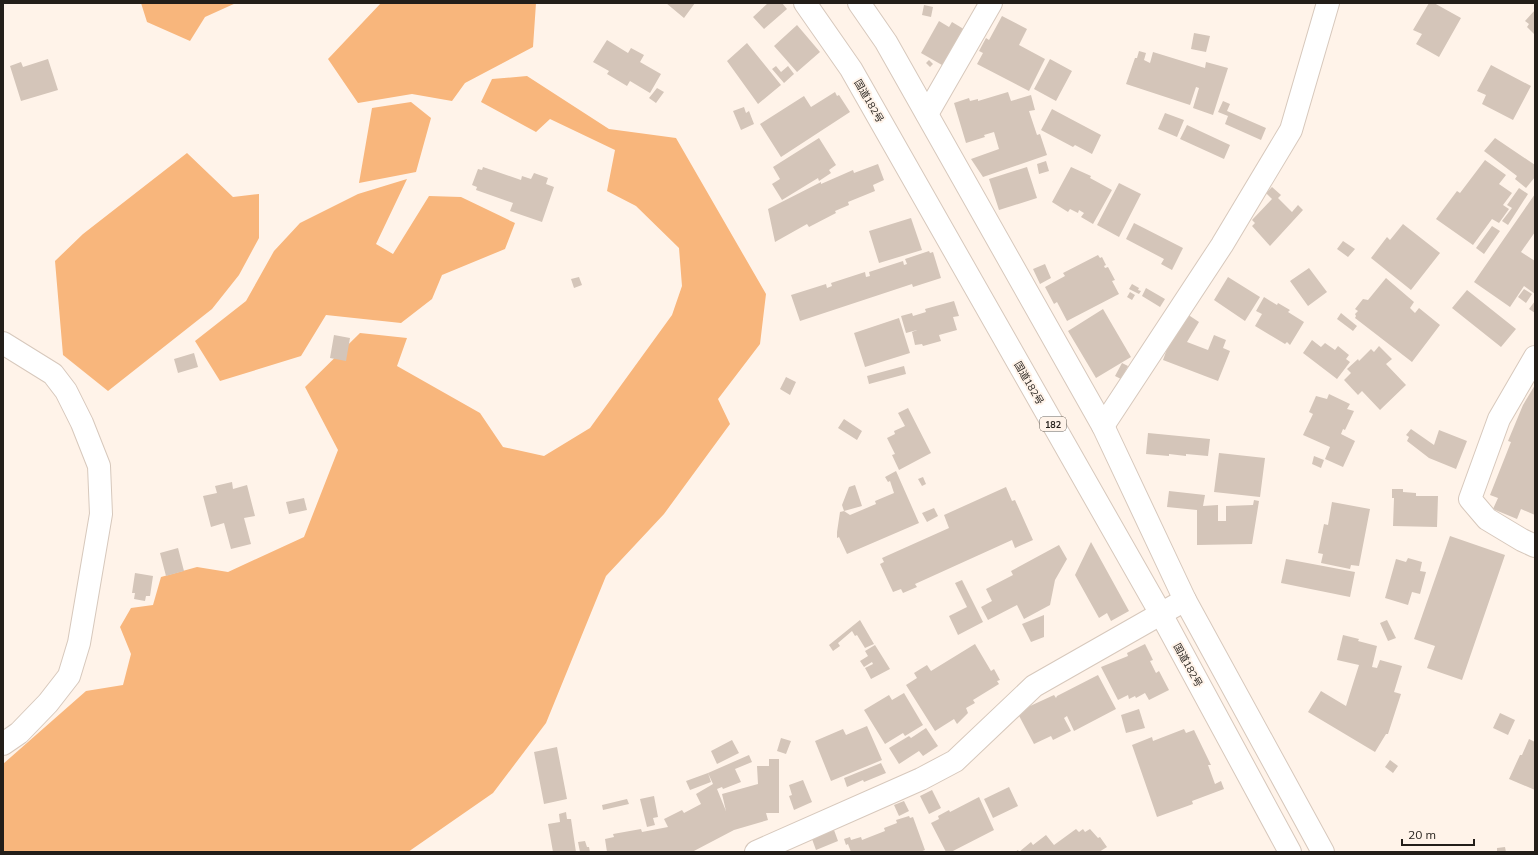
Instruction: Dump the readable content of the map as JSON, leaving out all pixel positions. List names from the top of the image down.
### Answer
{
  "streets": {
    "main road": ["国道182号", "182"]
  },
  "scale_bar": "20 m"
}
